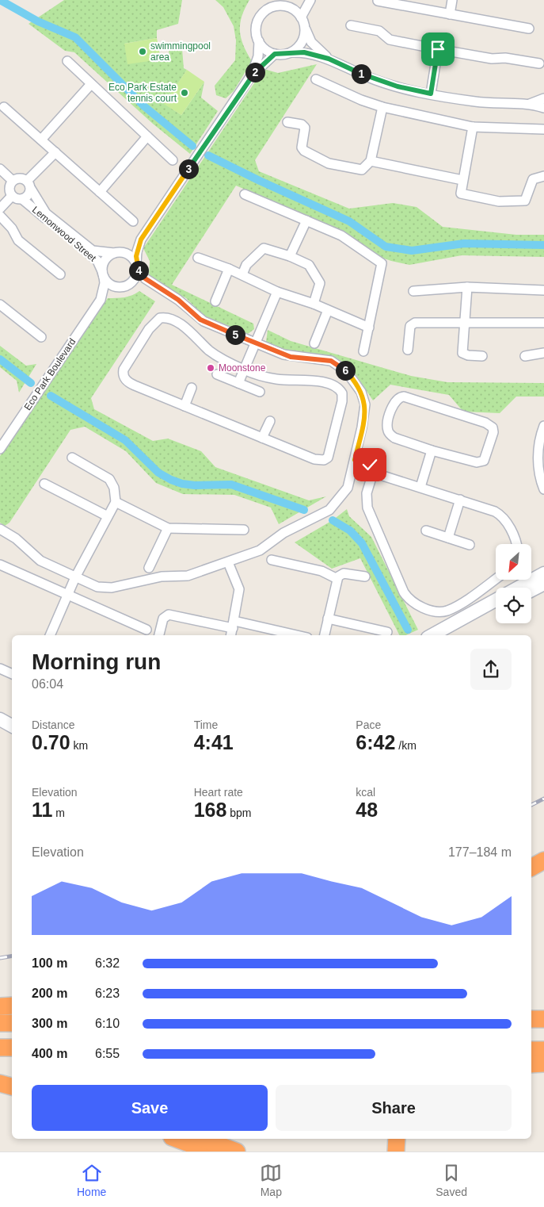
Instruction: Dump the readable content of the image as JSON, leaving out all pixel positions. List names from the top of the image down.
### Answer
{
  "streets": {
    "street": ["Lemonwood Street", "Eco Park Boulevard"]
  },
  "crossings": [
    ["Lemonwood Street", "Eco Park Boulevard"]
  ],
  "places": ["swimmingpool area", "Eco Park Estate tennis court", "Moonstone"],
  "north": "bottom left",
  "page": {
    "pins": [
      "2",
      "1",
      "3",
      "4",
      "5",
      "6"
    ],
    "heading": ["Morning run", "06:04"],
    "stats": [
      ["Distance", "0.70 km"],
      ["Time", "4:41"],
      ["Pace", "6:42 /km"],
      ["Elevation", "11 m"],
      ["Heart rate", "168 bpm"],
      ["kcal", "48"]
    ],
    "chart": ["Elevation", "177–184 m"],
    "list": [
      {
        "name": "100 m",
        "note": "6:32"
      },
      {
        "name": "200 m",
        "note": "6:23"
      },
      {
        "name": "300 m",
        "note": "6:10"
      },
      {
        "name": "400 m",
        "note": "6:55"
      }
    ],
    "buttons": ["Save", "Share"],
    "tabs": ["Home", "Map", "Saved"]
  }
}
